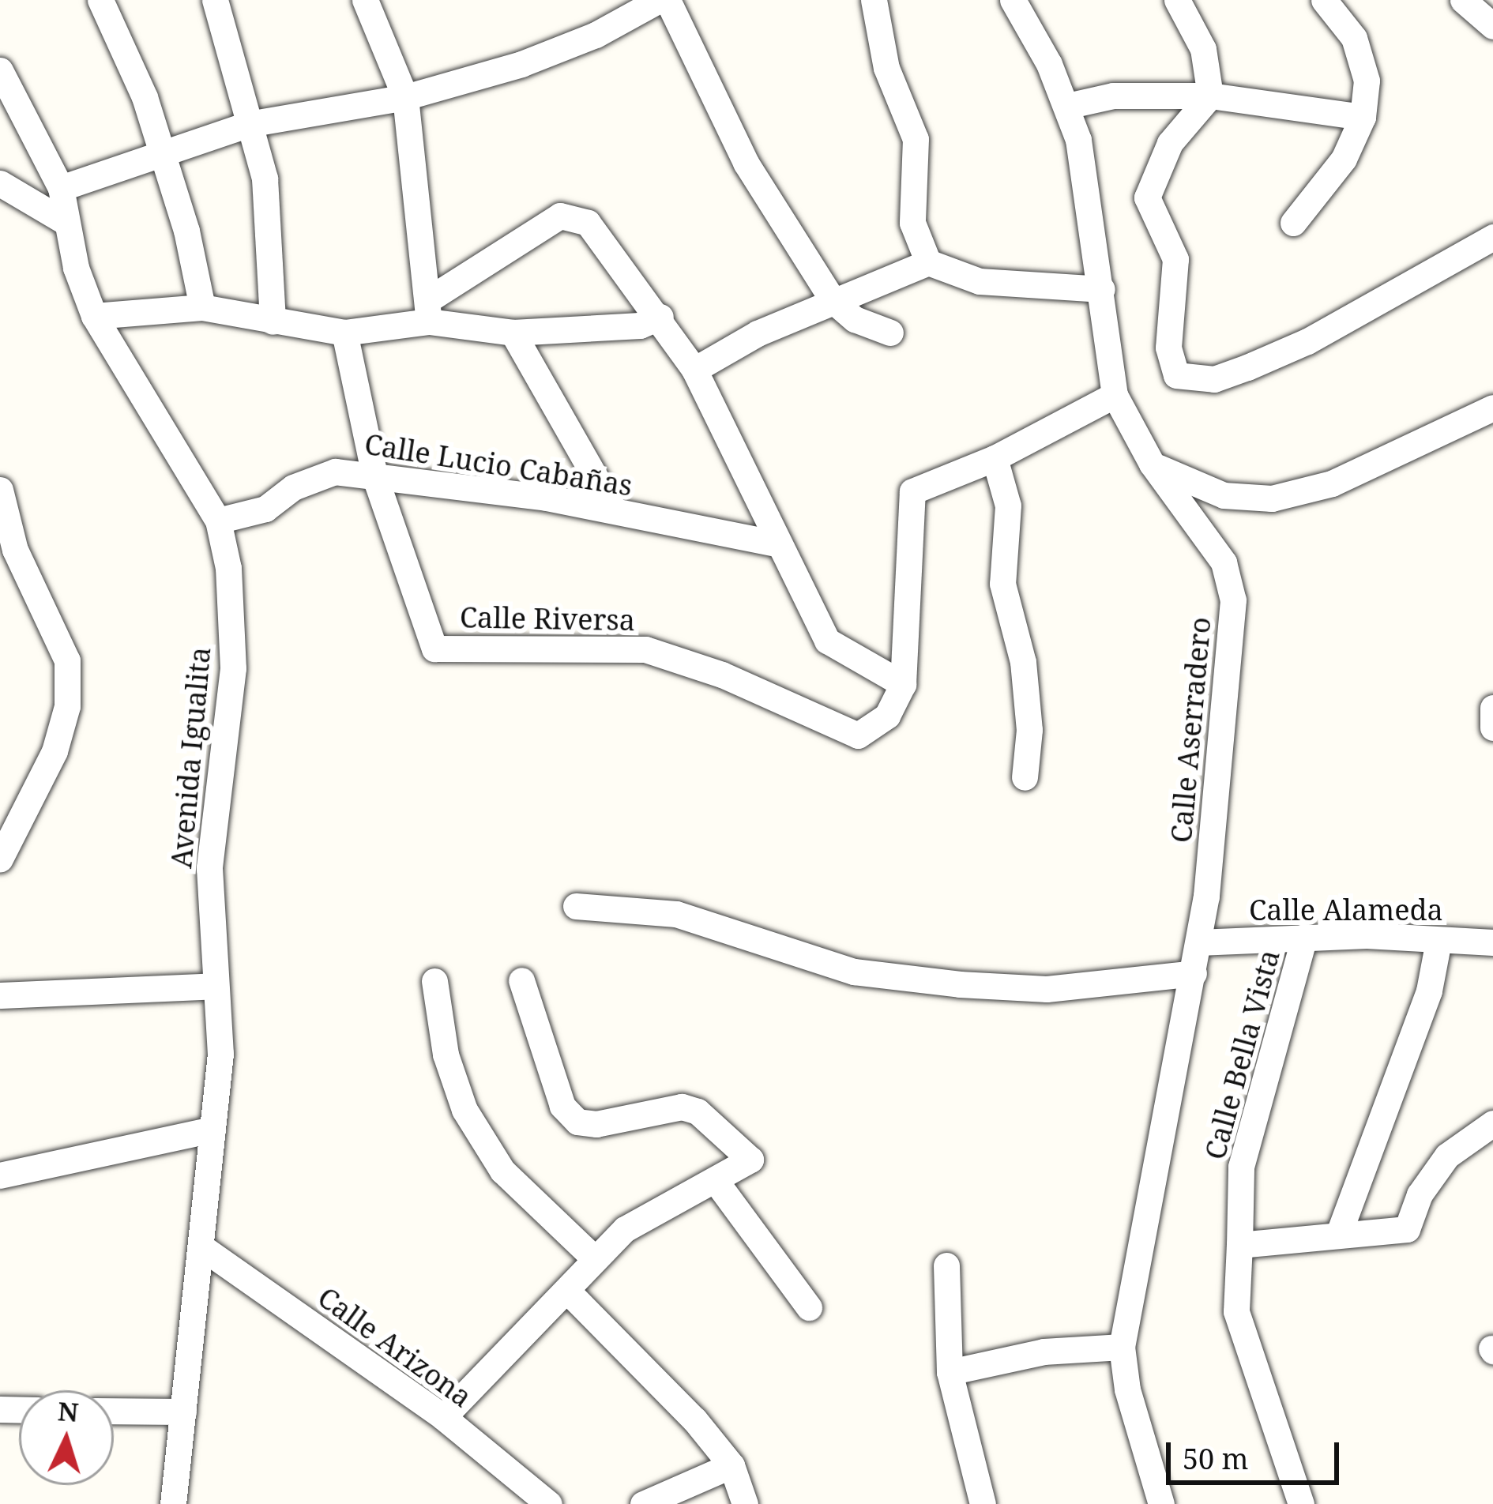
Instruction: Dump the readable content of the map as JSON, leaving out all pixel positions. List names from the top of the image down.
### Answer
{
  "streets": {
    "street": [
      "Calle Lucio Cabañas",
      "Calle Riversa",
      "Calle Aserradero",
      "Avenida Igualita",
      "Calle Alameda",
      "Calle Bella Vista",
      "Calle Arizona"
    ]
  },
  "crossings": [
    ["Calle Lucio Cabañas", "Calle Riversa"],
    ["Calle Lucio Cabañas", "Avenida Igualita"],
    ["Calle Aserradero", "Calle Alameda"],
    ["Avenida Igualita", "Calle Arizona"],
    ["Calle Alameda", "Calle Bella Vista"]
  ],
  "scale_bar": "50 m",
  "north": "top"
}
